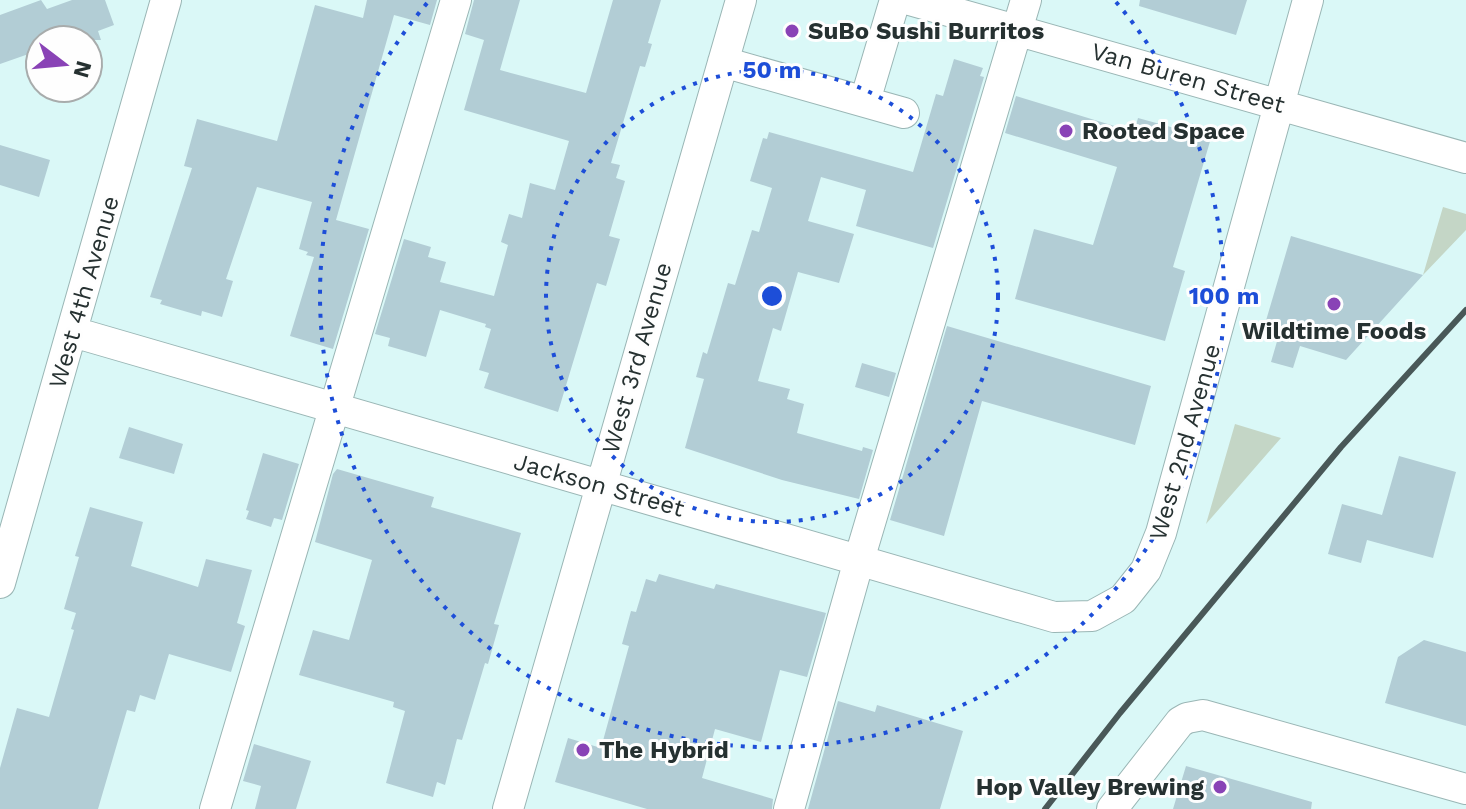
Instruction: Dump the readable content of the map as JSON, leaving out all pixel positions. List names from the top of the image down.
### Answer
{
  "streets": {
    "street": [
      "Van Buren Street",
      "West 4th Avenue",
      "West 3rd Avenue",
      "West 2nd Avenue",
      "Jackson Street"
    ]
  },
  "crossings": [
    ["Van Buren Street", "West 2nd Avenue"],
    ["West 4th Avenue", "Jackson Street"],
    ["West 3rd Avenue", "Jackson Street"],
    ["West 2nd Avenue", "Jackson Street"]
  ],
  "places": [
    "SuBo Sushi Burritos",
    "Rooted Space",
    "Wildtime Foods",
    "The Hybrid",
    "Hop Valley Brewing"
  ],
  "north": "right",
  "rings": ["50 m", "100 m"]
}
